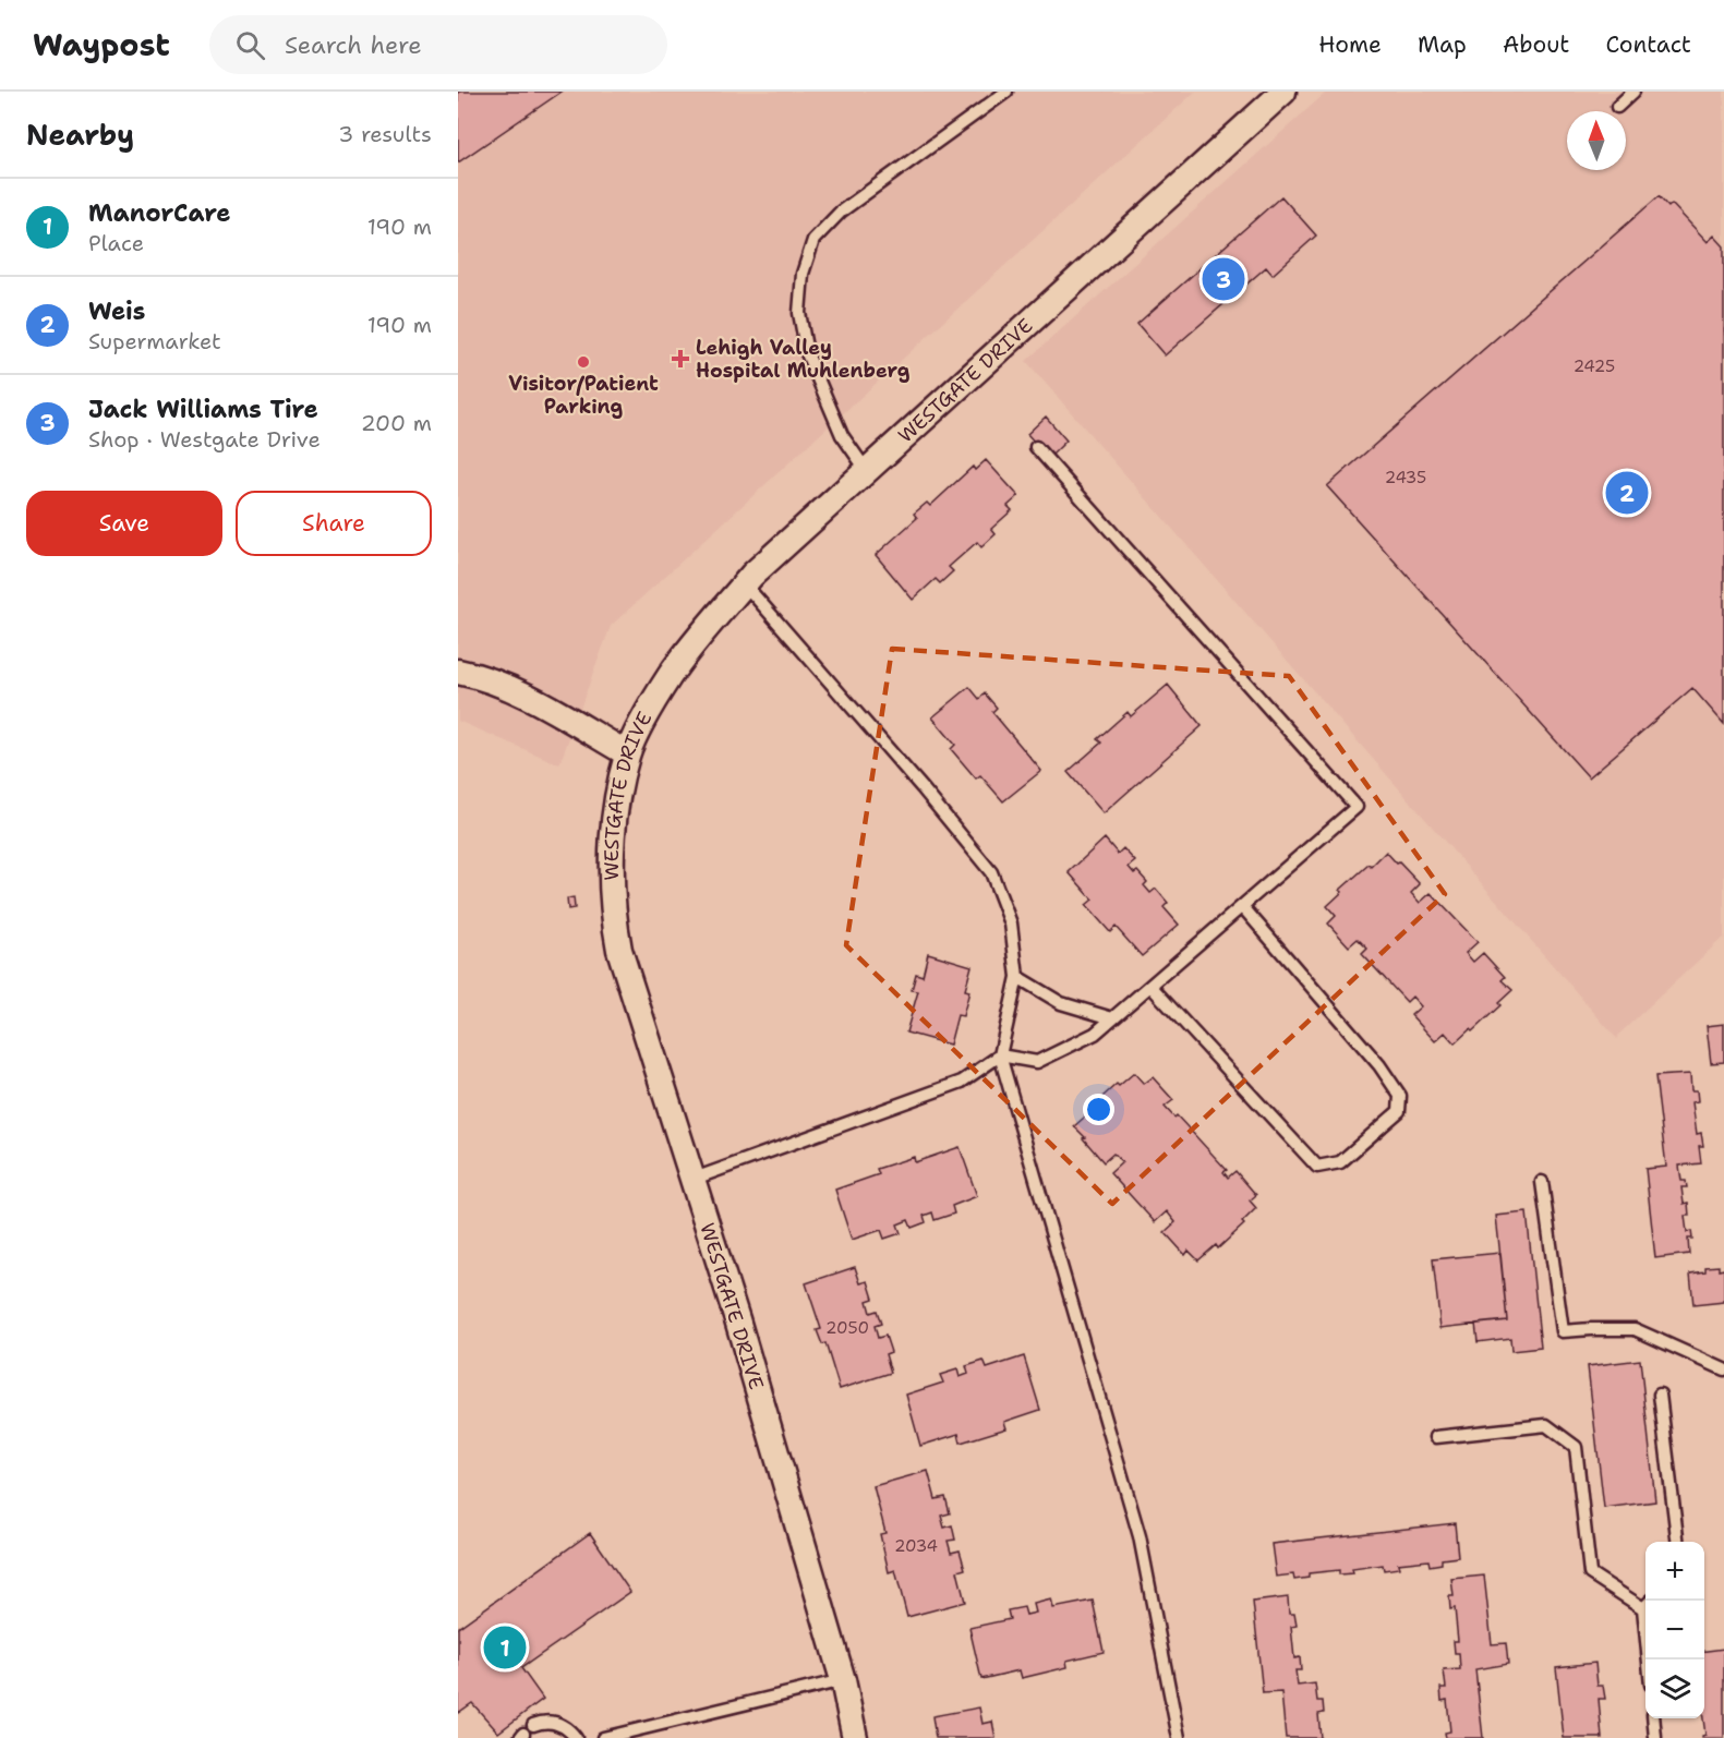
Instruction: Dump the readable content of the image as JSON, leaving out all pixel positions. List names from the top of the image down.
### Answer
{
  "streets": {
    "street": ["WESTGATE DRIVE"]
  },
  "places": {
    "health": ["Lehigh Valley Hospital Muhlenberg"],
    "other": ["Visitor/Patient Parking"]
  },
  "house_numbers": [
    "2425",
    "2435",
    "2050",
    "2034"
  ],
  "north": "top",
  "page": {
    "header": "Waypost",
    "search": "Search here",
    "nav": [
      "Home",
      "Map",
      "About",
      "Contact"
    ],
    "heading": ["Nearby", "3 results"],
    "list": [
      {
        "mark": "1",
        "name": "ManorCare",
        "note": "Place",
        "value": "190 m"
      },
      {
        "mark": "2",
        "name": "Weis",
        "note": "Supermarket",
        "value": "190 m"
      },
      {
        "mark": "3",
        "name": "Jack Williams Tire",
        "note": "Shop · Westgate Drive",
        "value": "200 m"
      }
    ],
    "pins": ["3", "2", "1"],
    "buttons": ["Save", "Share"],
    "map_buttons": ["+", "−"]
  }
}
